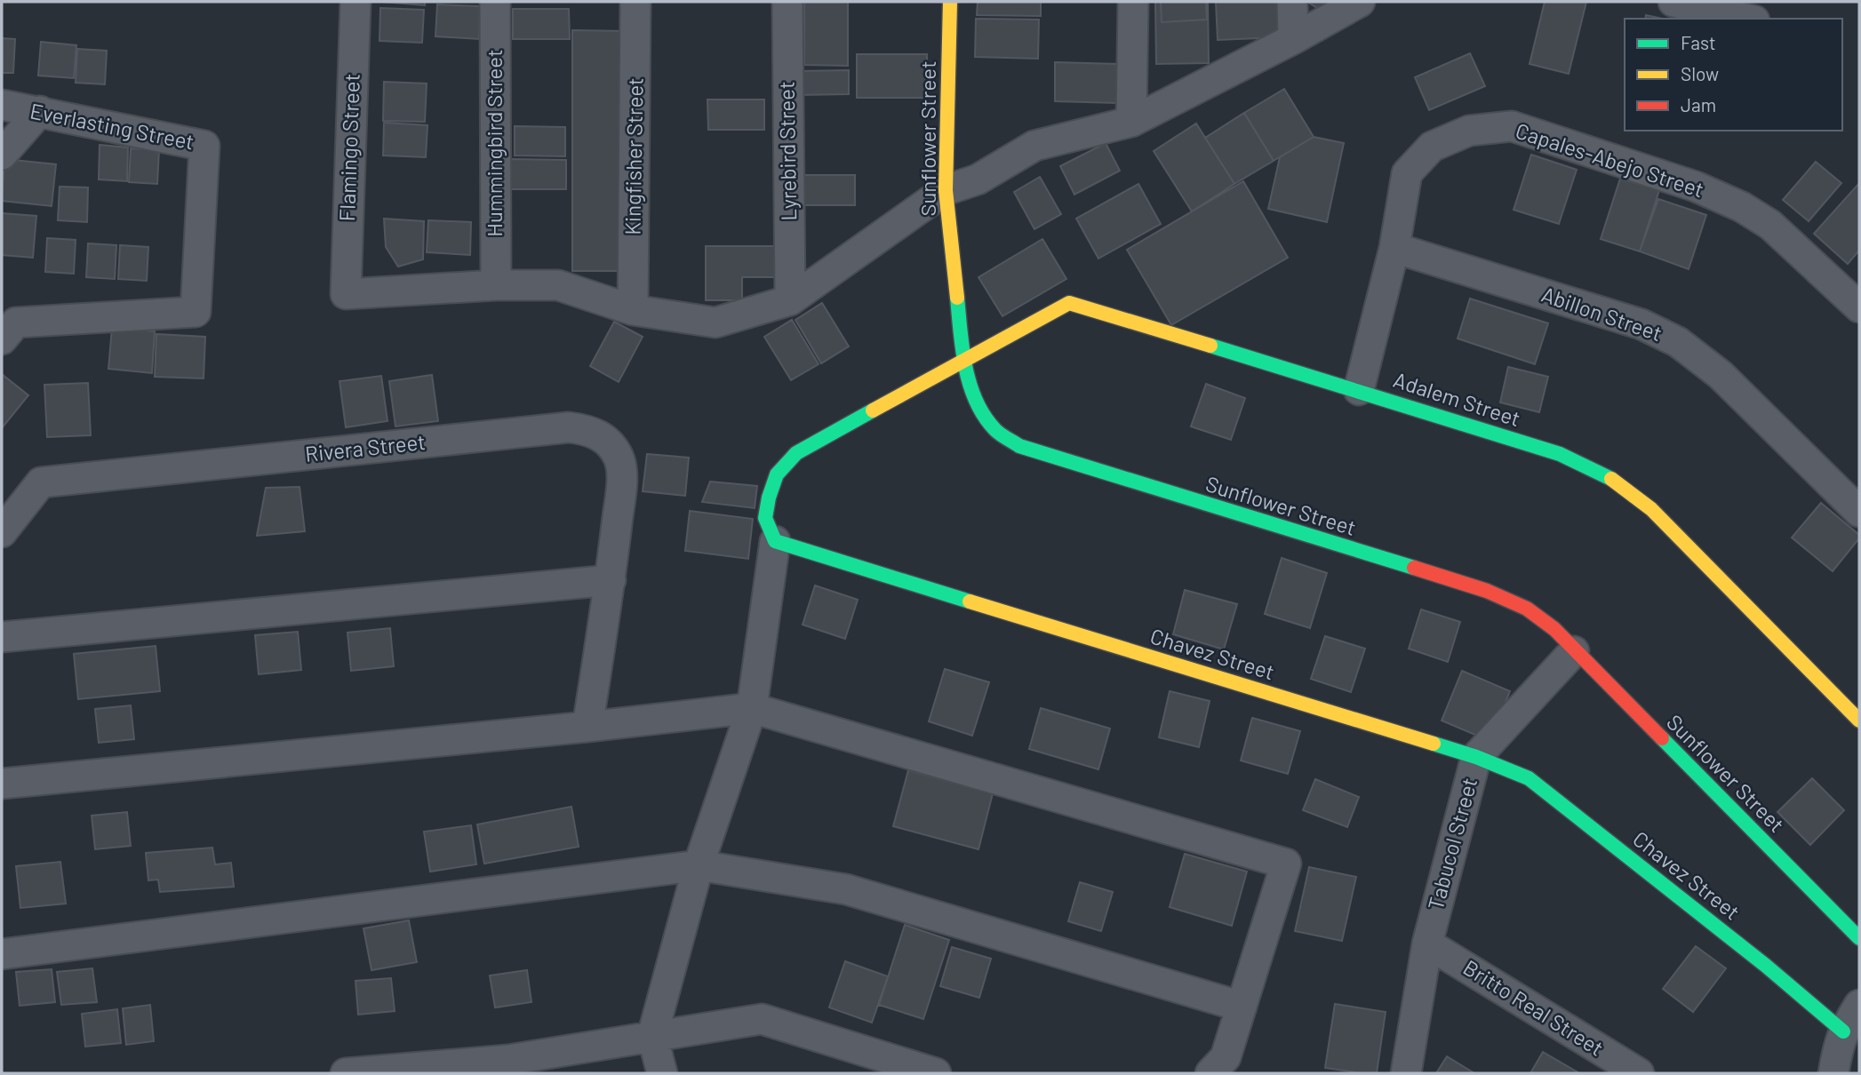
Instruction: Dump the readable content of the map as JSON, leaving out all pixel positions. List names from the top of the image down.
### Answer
{
  "streets": {
    "street": [
      "Everlasting Street",
      "Sunflower Street",
      "Hummingbird Street",
      "Flamingo Street",
      "Lyrebird Street",
      "Kingfisher Street",
      "Capales-Abejo Street",
      "Abillon Street",
      "Adalem Street",
      "Rivera Street",
      "Chavez Street",
      "Tabucol Street",
      "Britto Real Street"
    ]
  },
  "crossings": [
    ["Sunflower Street", "Adalem Street"],
    ["Sunflower Street", "Tabucol Street"],
    ["Hummingbird Street", "Flamingo Street"],
    ["Capales-Abejo Street", "Abillon Street"],
    ["Capales-Abejo Street", "Adalem Street"],
    ["Chavez Street", "Tabucol Street"],
    ["Tabucol Street", "Britto Real Street"]
  ],
  "legend": ["Fast", "Slow", "Jam"]
}
